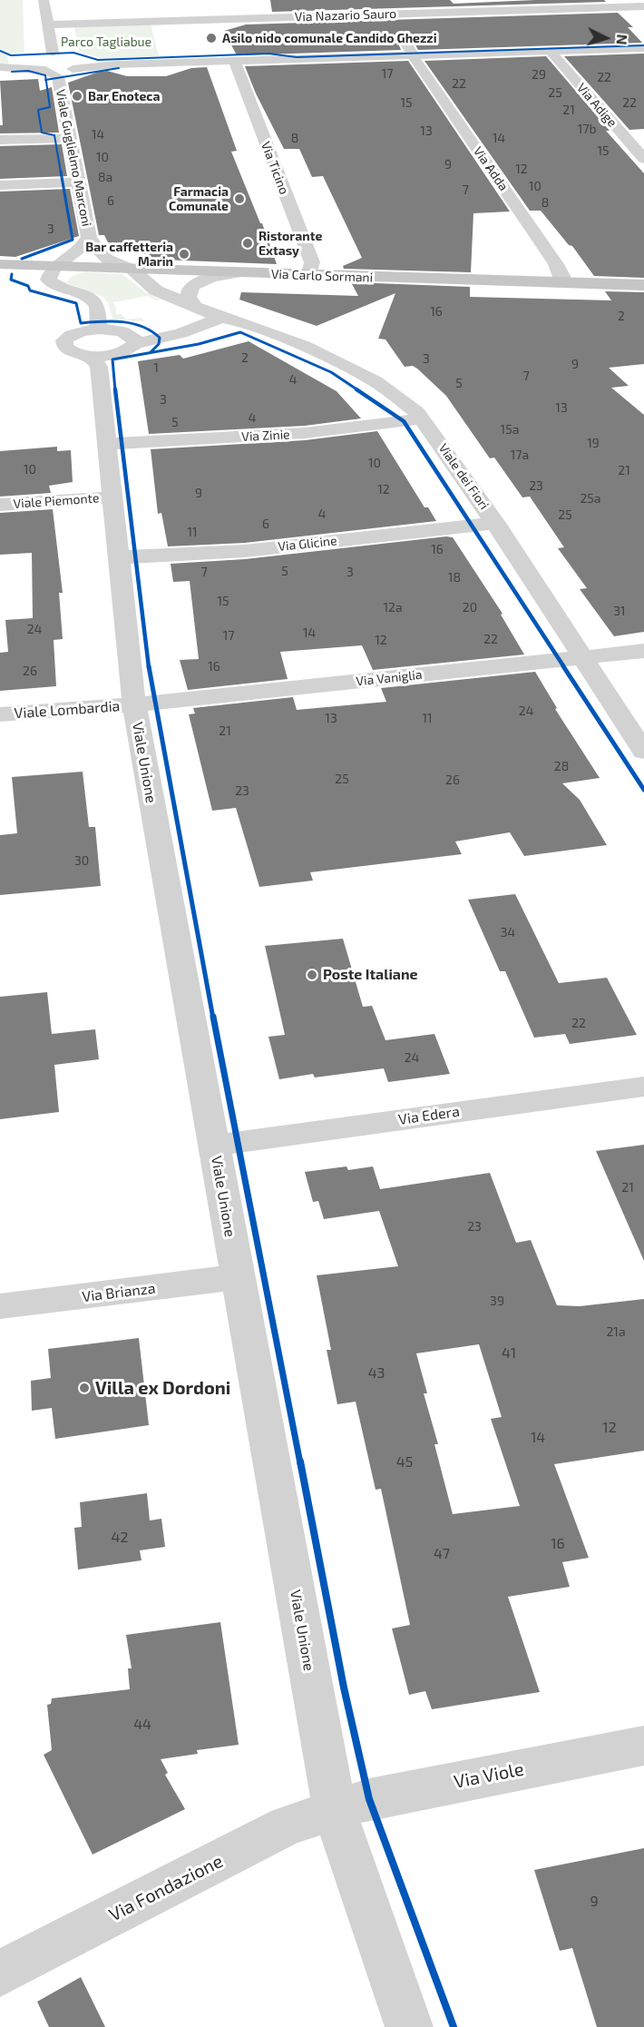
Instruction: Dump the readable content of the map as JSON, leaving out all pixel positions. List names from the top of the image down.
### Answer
{
  "streets": {
    "main road": ["Via Carlo Sormani"],
    "street": [
      "Via Nazario Sauro",
      "Via Adige",
      "Viale Guglielmo Marconi",
      "Via Ticino",
      "Via Adda",
      "Via Zinie",
      "Viale dei Fiori",
      "Viale Piemonte",
      "Via Glicine",
      "Via Vaniglia",
      "Viale Lombardia",
      "Viale Unione",
      "Via Edera",
      "Via Brianza",
      "Via Viole",
      "Via Fondazione"
    ]
  },
  "crossings": [
    ["Via Nazario Sauro", "Via Adda"],
    ["Viale Guglielmo Marconi", "Via Carlo Sormani"],
    ["Viale Guglielmo Marconi", "Viale dei Fiori"],
    ["Via Ticino", "Via Carlo Sormani"],
    ["Via Adda", "Via Carlo Sormani"],
    ["Via Carlo Sormani", "Viale dei Fiori"],
    ["Via Zinie", "Viale dei Fiori"],
    ["Via Zinie", "Viale Unione"],
    ["Viale dei Fiori", "Via Glicine"],
    ["Viale dei Fiori", "Via Vaniglia"],
    ["Viale Piemonte", "Viale Unione"],
    ["Via Glicine", "Viale Unione"],
    ["Via Vaniglia", "Viale Lombardia"],
    ["Via Vaniglia", "Viale Unione"],
    ["Viale Lombardia", "Viale Unione"],
    ["Viale Unione", "Via Edera"],
    ["Viale Unione", "Via Brianza"],
    ["Viale Unione", "Via Viole"],
    ["Viale Unione", "Via Fondazione"],
    ["Via Viole", "Via Fondazione"]
  ],
  "parks": ["Parco Tagliabue"],
  "places": [
    "Asilo nido comunale Candido Ghezzi",
    "Bar Enoteca",
    "Farmacia Comunale",
    "Ristorante Extasy",
    "Bar caffetteria Marin",
    "Poste Italiane",
    "Villa ex Dordoni"
  ],
  "house_numbers": [
    "17",
    "29",
    "22",
    "22",
    "25",
    "15",
    "22",
    "21",
    "17b",
    "13",
    "14",
    "8",
    "14",
    "15",
    "10",
    "9",
    "12",
    "8a",
    "10",
    "7",
    "6",
    "8",
    "3",
    "16",
    "2",
    "2",
    "3",
    "9",
    "1",
    "7",
    "4",
    "5",
    "3",
    "13",
    "4",
    "5",
    "15a",
    "19",
    "17a",
    "10",
    "10",
    "21",
    "23",
    "12",
    "9",
    "25a",
    "4",
    "25",
    "6",
    "11",
    "16",
    "5",
    "7",
    "3",
    "18",
    "15",
    "12a",
    "20",
    "31",
    "24",
    "14",
    "17",
    "22",
    "12",
    "16",
    "26",
    "24",
    "13",
    "11",
    "21",
    "28",
    "25",
    "26",
    "23",
    "30",
    "34",
    "22",
    "24",
    "21",
    "23",
    "39",
    "21a",
    "41",
    "43",
    "12",
    "14",
    "45",
    "42",
    "16",
    "47",
    "44",
    "9"
  ],
  "north": "right"
}
